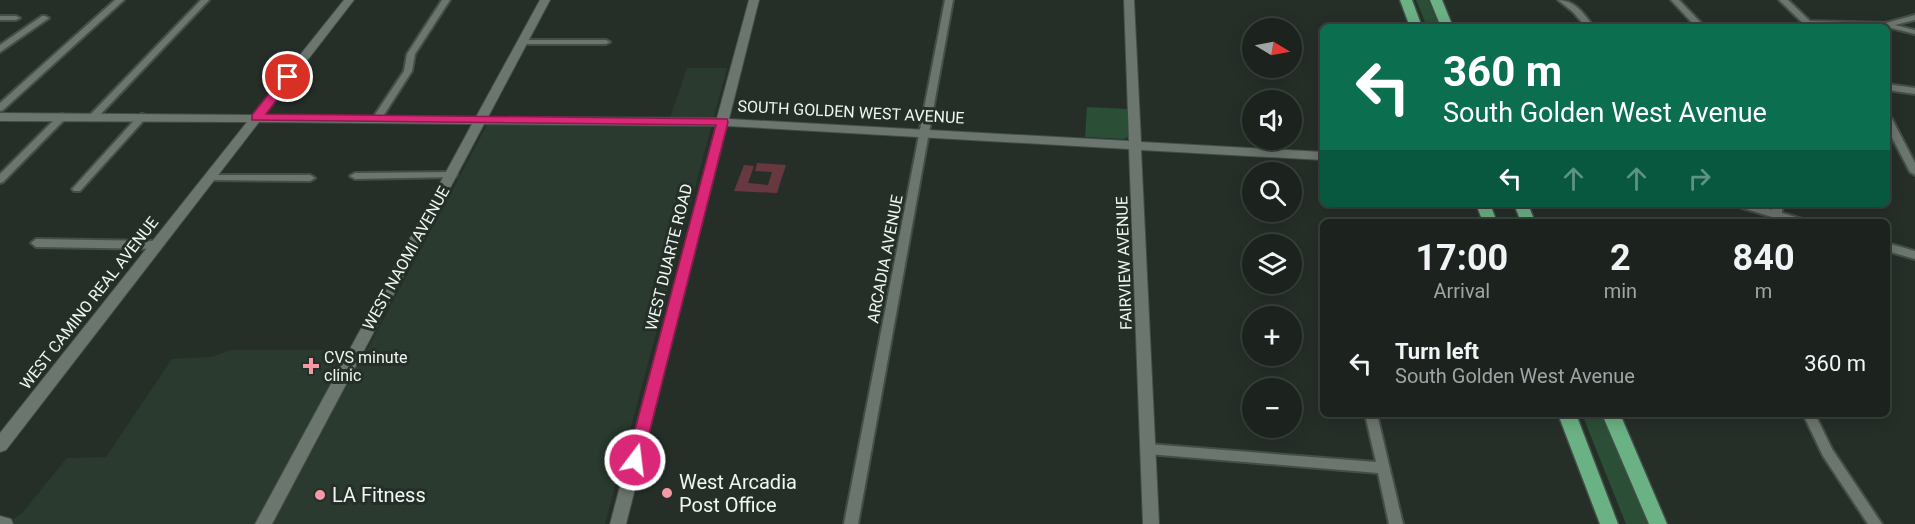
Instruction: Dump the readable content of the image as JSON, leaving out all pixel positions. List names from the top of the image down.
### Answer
{
  "streets": {
    "street": [
      "SOUTH GOLDEN WEST AVENUE",
      "WEST DUARTE ROAD",
      "WEST NAOMI AVENUE",
      "ARCADIA AVENUE",
      "FAIRVIEW AVENUE",
      "WEST CAMINO REAL AVENUE"
    ]
  },
  "crossings": [
    ["SOUTH GOLDEN WEST AVENUE", "WEST DUARTE ROAD"],
    ["SOUTH GOLDEN WEST AVENUE", "WEST NAOMI AVENUE"],
    ["SOUTH GOLDEN WEST AVENUE", "ARCADIA AVENUE"],
    ["SOUTH GOLDEN WEST AVENUE", "FAIRVIEW AVENUE"],
    ["SOUTH GOLDEN WEST AVENUE", "WEST CAMINO REAL AVENUE"]
  ],
  "places": {
    "health": ["CVS minute clinic"],
    "other": ["West Arcadia Post Office", "LA Fitness"]
  },
  "north": "right",
  "page": {
    "map_buttons": ["+", "−"],
    "turn": ["360 m", "South Golden West Avenue"],
    "eta": [
      "17:00",
      "Arrival",
      "2",
      "min",
      "840",
      "m"
    ],
    "list": [
      {
        "name": "Turn left",
        "note": "South Golden West Avenue",
        "value": "360 m"
      }
    ]
  }
}
